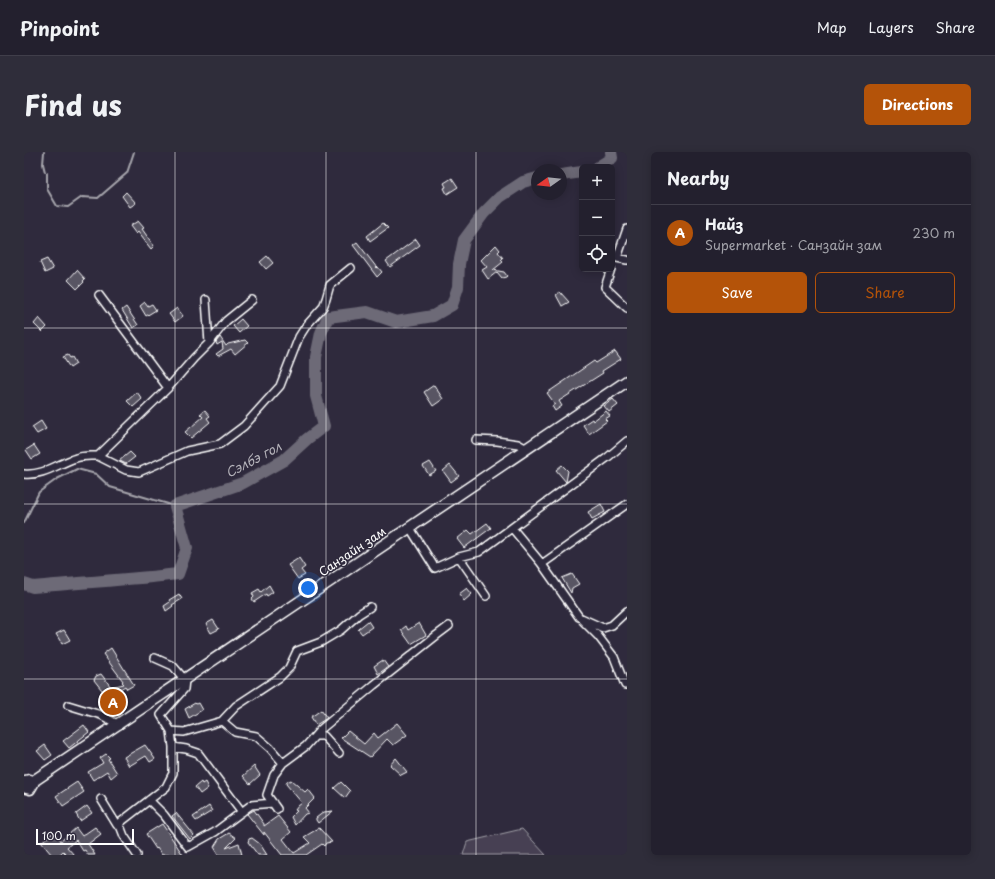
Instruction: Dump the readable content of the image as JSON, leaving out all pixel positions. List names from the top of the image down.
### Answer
{
  "streets": {
    "main road": ["Санзайн зам"]
  },
  "water": ["Сэлбэ гол"],
  "scale_bar": "100 m",
  "north": "left",
  "page": {
    "header": "Pinpoint",
    "nav": ["Map", "Layers", "Share"],
    "title": "Find us",
    "buttons": [
      "Directions",
      ["Save", "Share"]
    ],
    "heading": "Nearby",
    "map_buttons": ["+", "−"],
    "list": [
      {
        "mark": "A",
        "name": "Найз",
        "note": "Supermarket · Санзайн зам",
        "value": "230 m"
      }
    ],
    "pins": "A",
    "scale": "100 m"
  }
}
